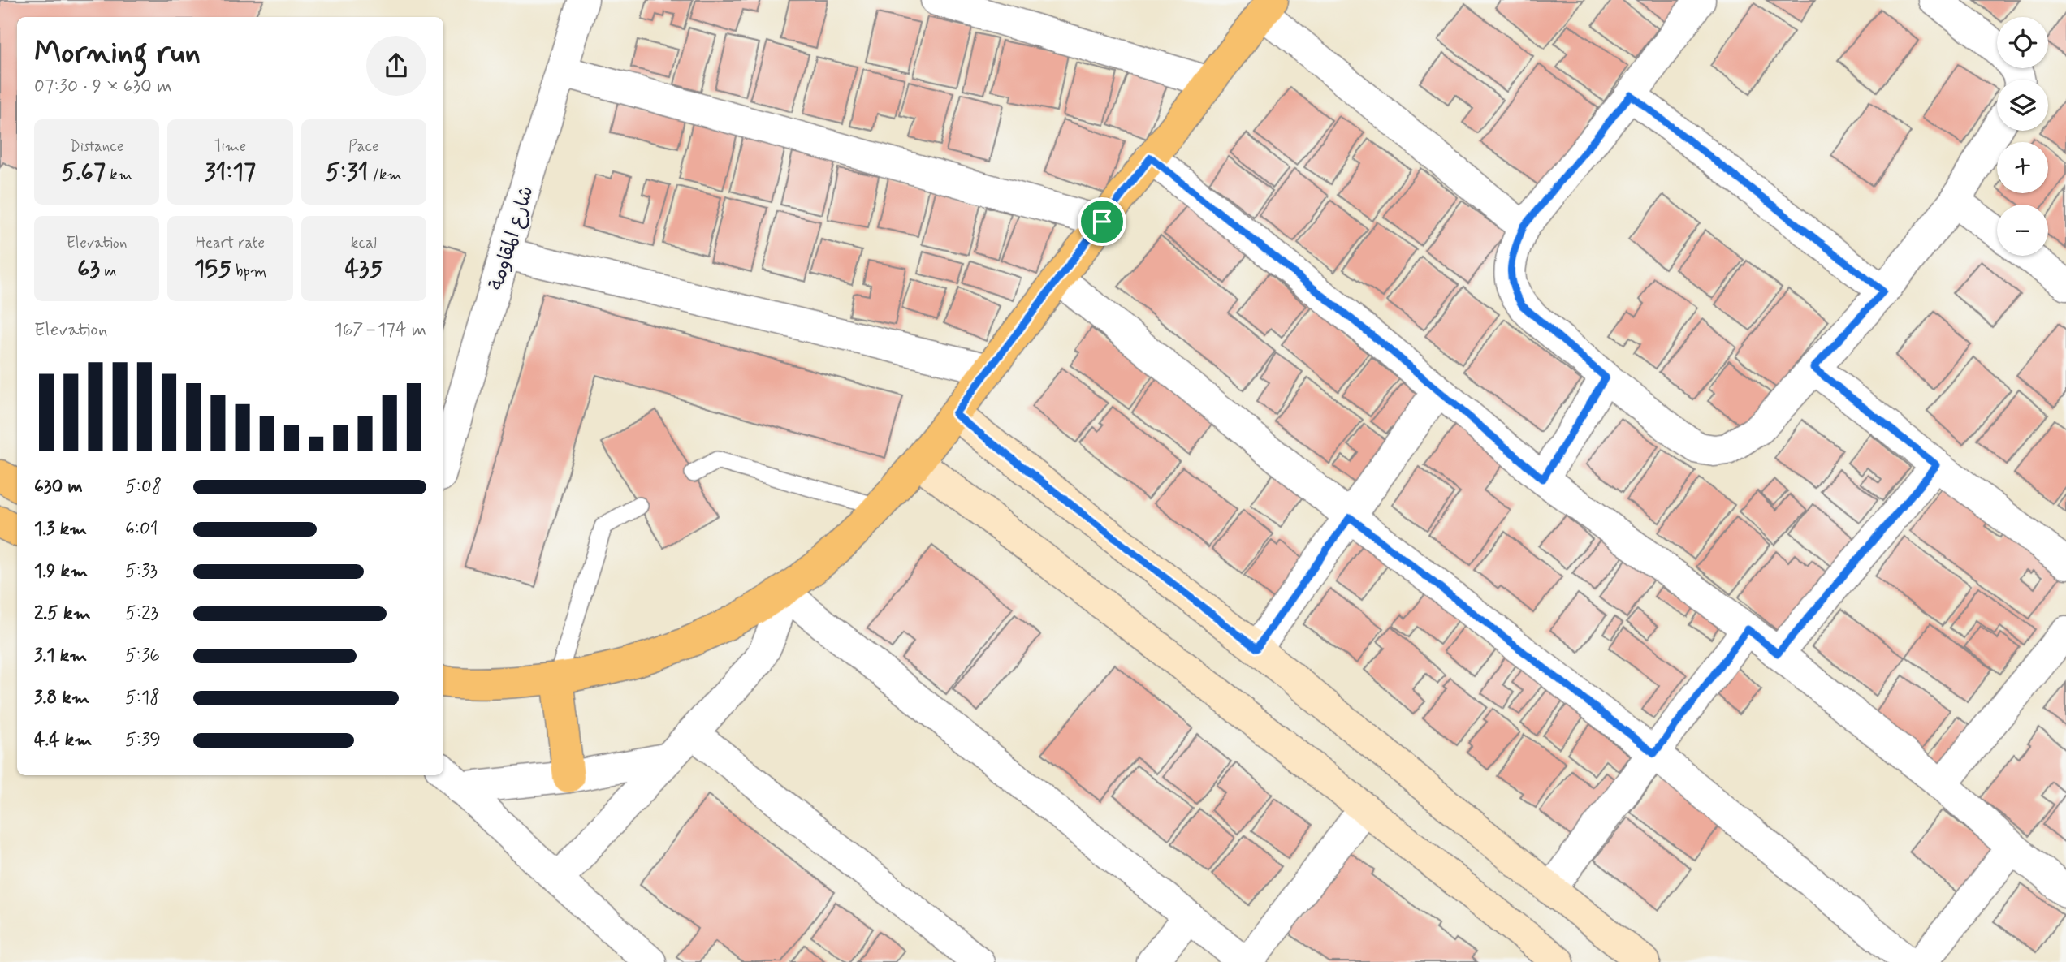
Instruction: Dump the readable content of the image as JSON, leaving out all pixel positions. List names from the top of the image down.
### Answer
{
  "streets": {
    "street": ["شارع المقاومة"]
  },
  "page": {
    "map_buttons": ["+", "−"],
    "heading": ["Morning run", "07:30 · 9 × 630 m"],
    "stats": [
      ["Distance", "5.67 km"],
      ["Time", "31:17"],
      ["Pace", "5:31 /km"],
      ["Elevation", "63 m"],
      ["Heart rate", "155 bpm"],
      ["kcal", "435"]
    ],
    "chart": ["Elevation", "167–174 m"],
    "list": [
      {
        "name": "630 m",
        "note": "5:08"
      },
      {
        "name": "1.3 km",
        "note": "6:01"
      },
      {
        "name": "1.9 km",
        "note": "5:33"
      },
      {
        "name": "2.5 km",
        "note": "5:23"
      },
      {
        "name": "3.1 km",
        "note": "5:36"
      },
      {
        "name": "3.8 km",
        "note": "5:18"
      },
      {
        "name": "4.4 km",
        "note": "5:39"
      }
    ]
  }
}
